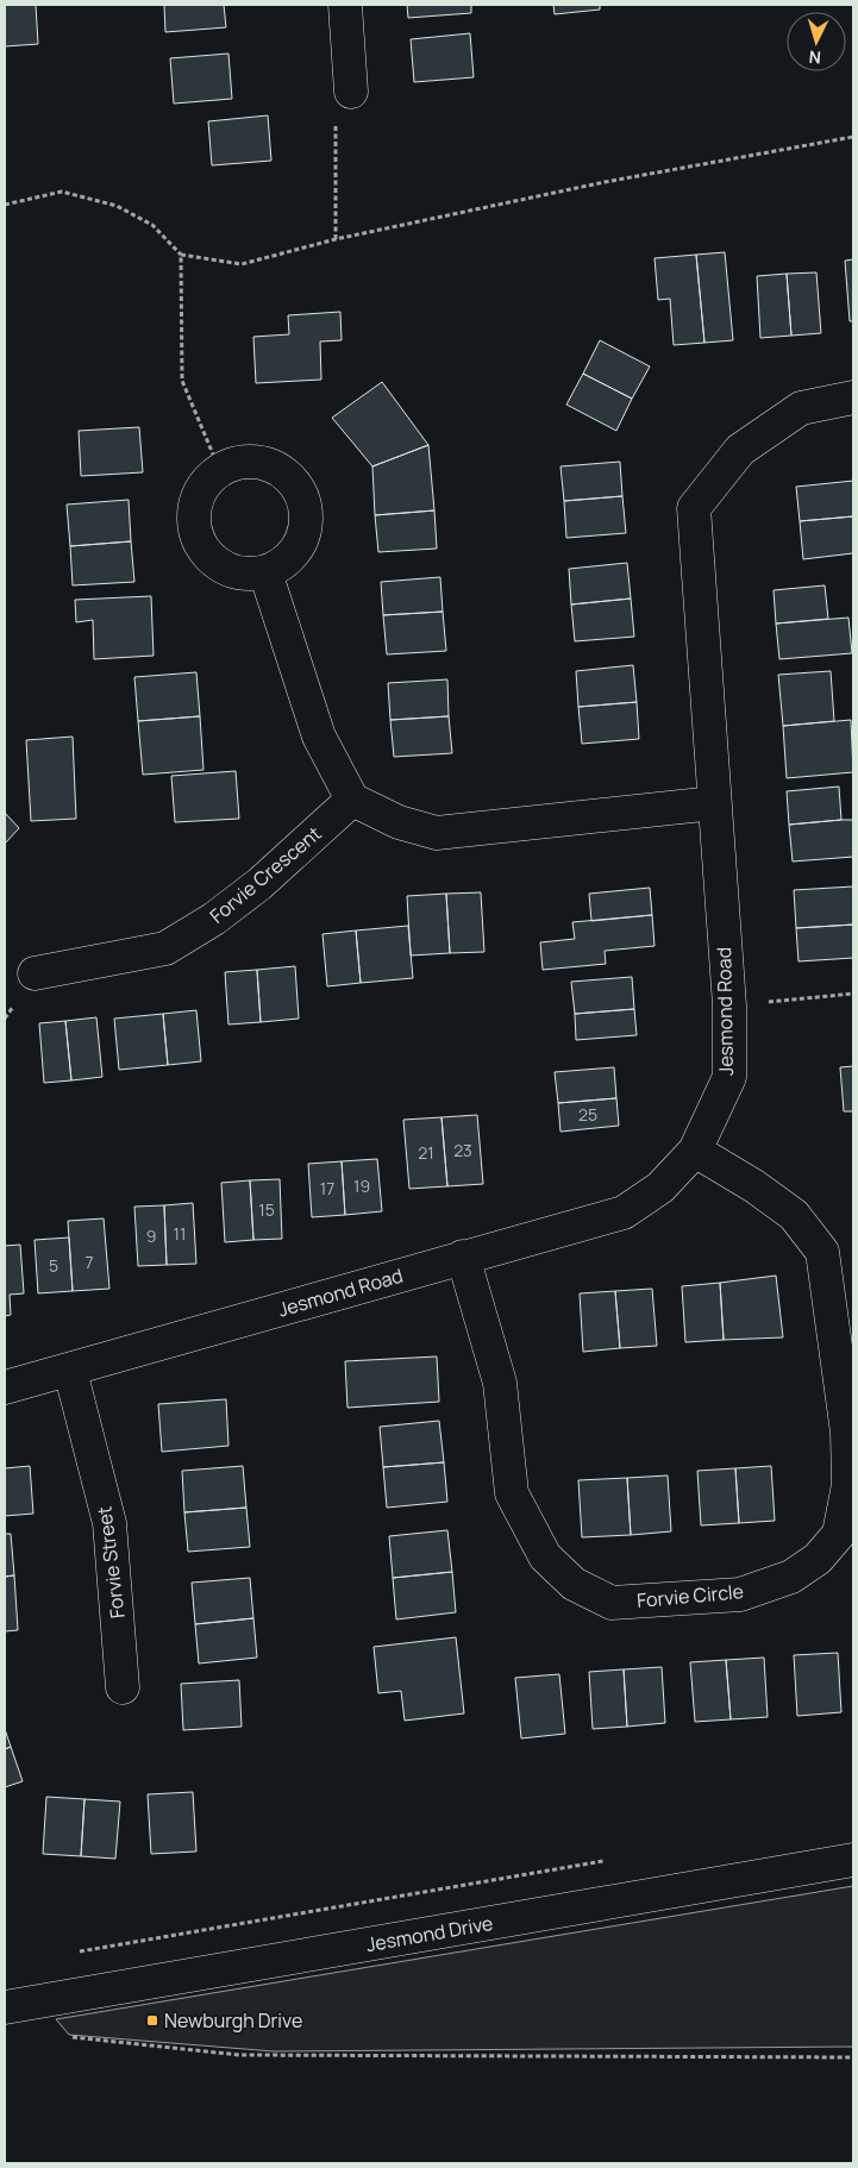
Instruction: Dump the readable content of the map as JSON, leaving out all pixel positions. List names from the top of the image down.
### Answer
{
  "streets": {
    "street": [
      "Forvie Crescent",
      "Jesmond Road",
      "Forvie Street",
      "Forvie Circle",
      "Jesmond Drive"
    ]
  },
  "crossings": [
    ["Jesmond Road", "Forvie Street"],
    ["Jesmond Road", "Forvie Circle"]
  ],
  "places": {
    "transit": ["Newburgh Drive"]
  },
  "house_numbers": [
    "25",
    "23",
    "21",
    "19",
    "17",
    "15",
    "11",
    "9",
    "7",
    "5"
  ],
  "north": "bottom"
}
